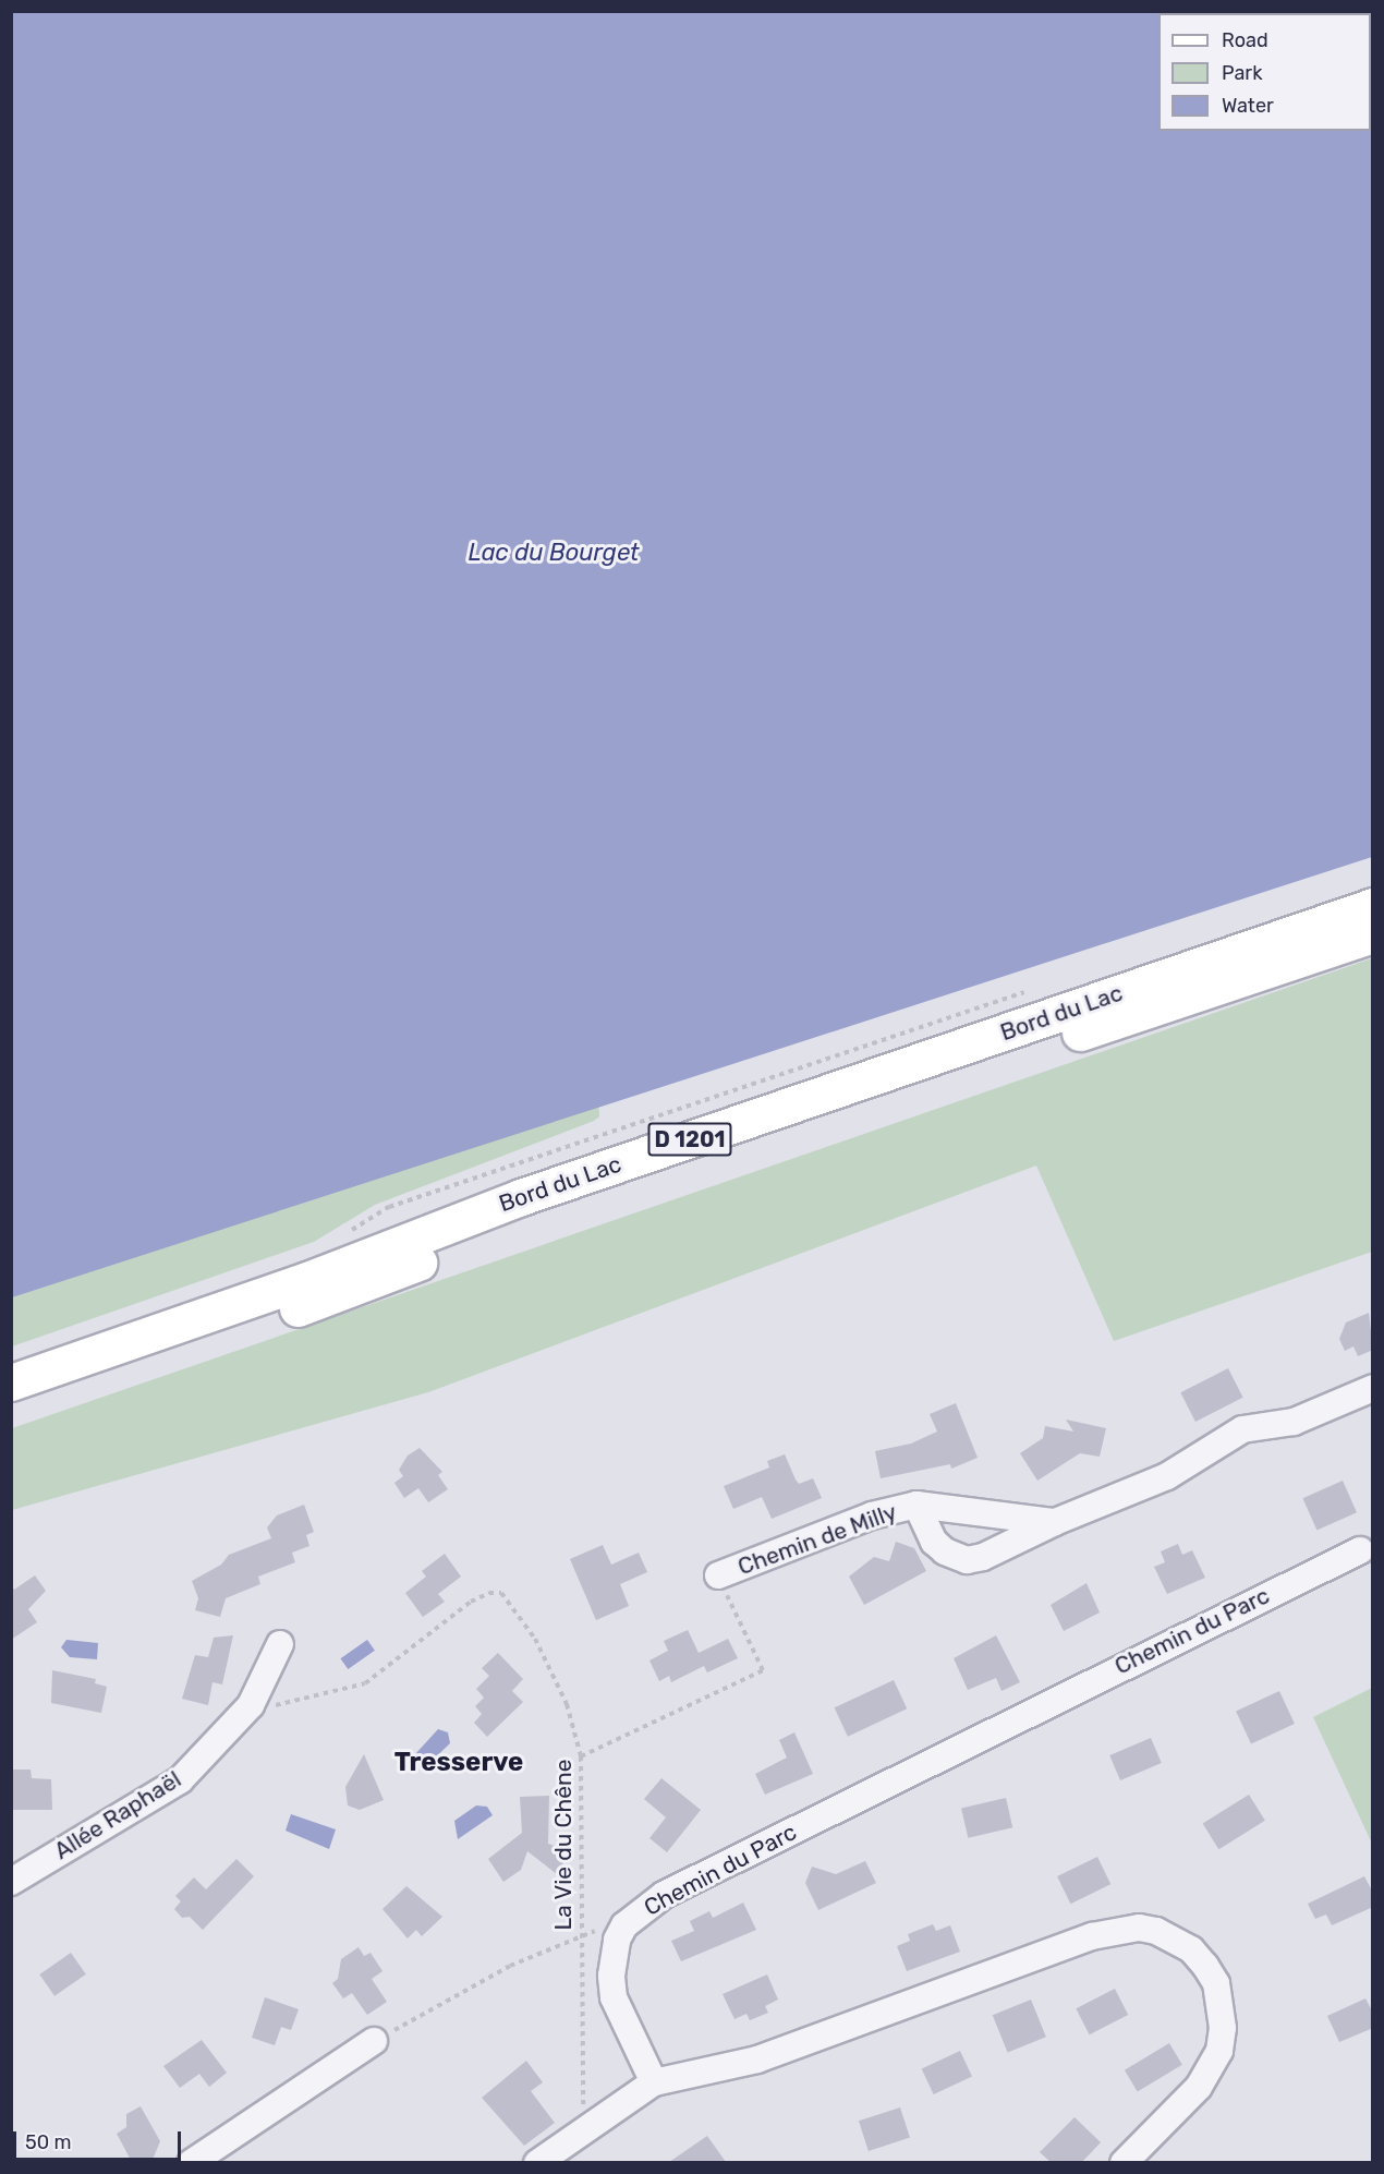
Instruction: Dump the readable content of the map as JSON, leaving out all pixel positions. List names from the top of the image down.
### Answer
{
  "streets": {
    "main road": ["Bord du Lac", "D 1201"],
    "street": ["Chemin de Milly", "Chemin du Parc", "Allée Raphaël"],
    "path": ["La Vie du Chêne"]
  },
  "crossings": [
    ["Allée Raphaël", "La Vie du Chêne"]
  ],
  "districts": ["Tresserve"],
  "water": ["Lac du Bourget"],
  "legend": ["Road", "Park", "Water"],
  "scale_bar": "50 m"
}
